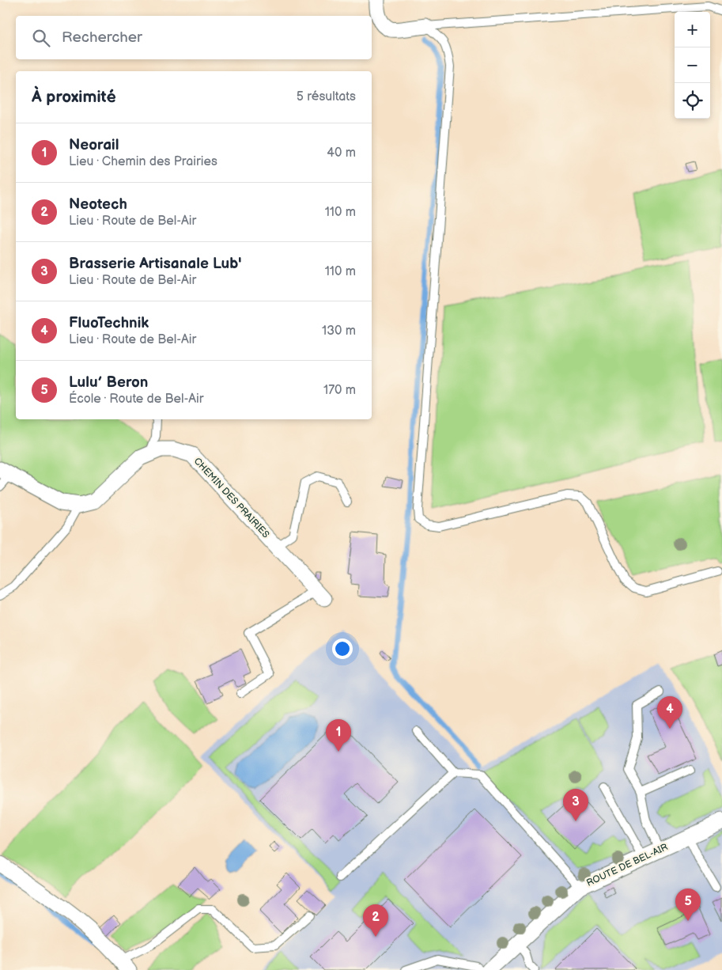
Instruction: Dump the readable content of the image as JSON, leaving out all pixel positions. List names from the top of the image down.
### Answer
{
  "streets": {
    "street": ["CHEMIN DES PRAIRIES", "ROUTE DE BEL-AIR"]
  },
  "page": {
    "map_buttons": ["+", "−"],
    "search": "Rechercher",
    "heading": ["À proximité", "5 résultats"],
    "list": [
      {
        "mark": "1",
        "name": "Neorail",
        "note": "Lieu · Chemin des Prairies",
        "value": "40 m"
      },
      {
        "mark": "2",
        "name": "Neotech",
        "note": "Lieu · Route de Bel-Air",
        "value": "110 m"
      },
      {
        "mark": "3",
        "name": "Brasserie Artisanale Lub'",
        "note": "Lieu · Route de Bel-Air",
        "value": "110 m"
      },
      {
        "mark": "4",
        "name": "FluoTechnik",
        "note": "Lieu · Route de Bel-Air",
        "value": "130 m"
      },
      {
        "mark": "5",
        "name": "Lulu’ Beron",
        "note": "École · Route de Bel-Air",
        "value": "170 m"
      }
    ],
    "pins": [
      "4",
      "1",
      "3",
      "5",
      "2"
    ]
  }
}
